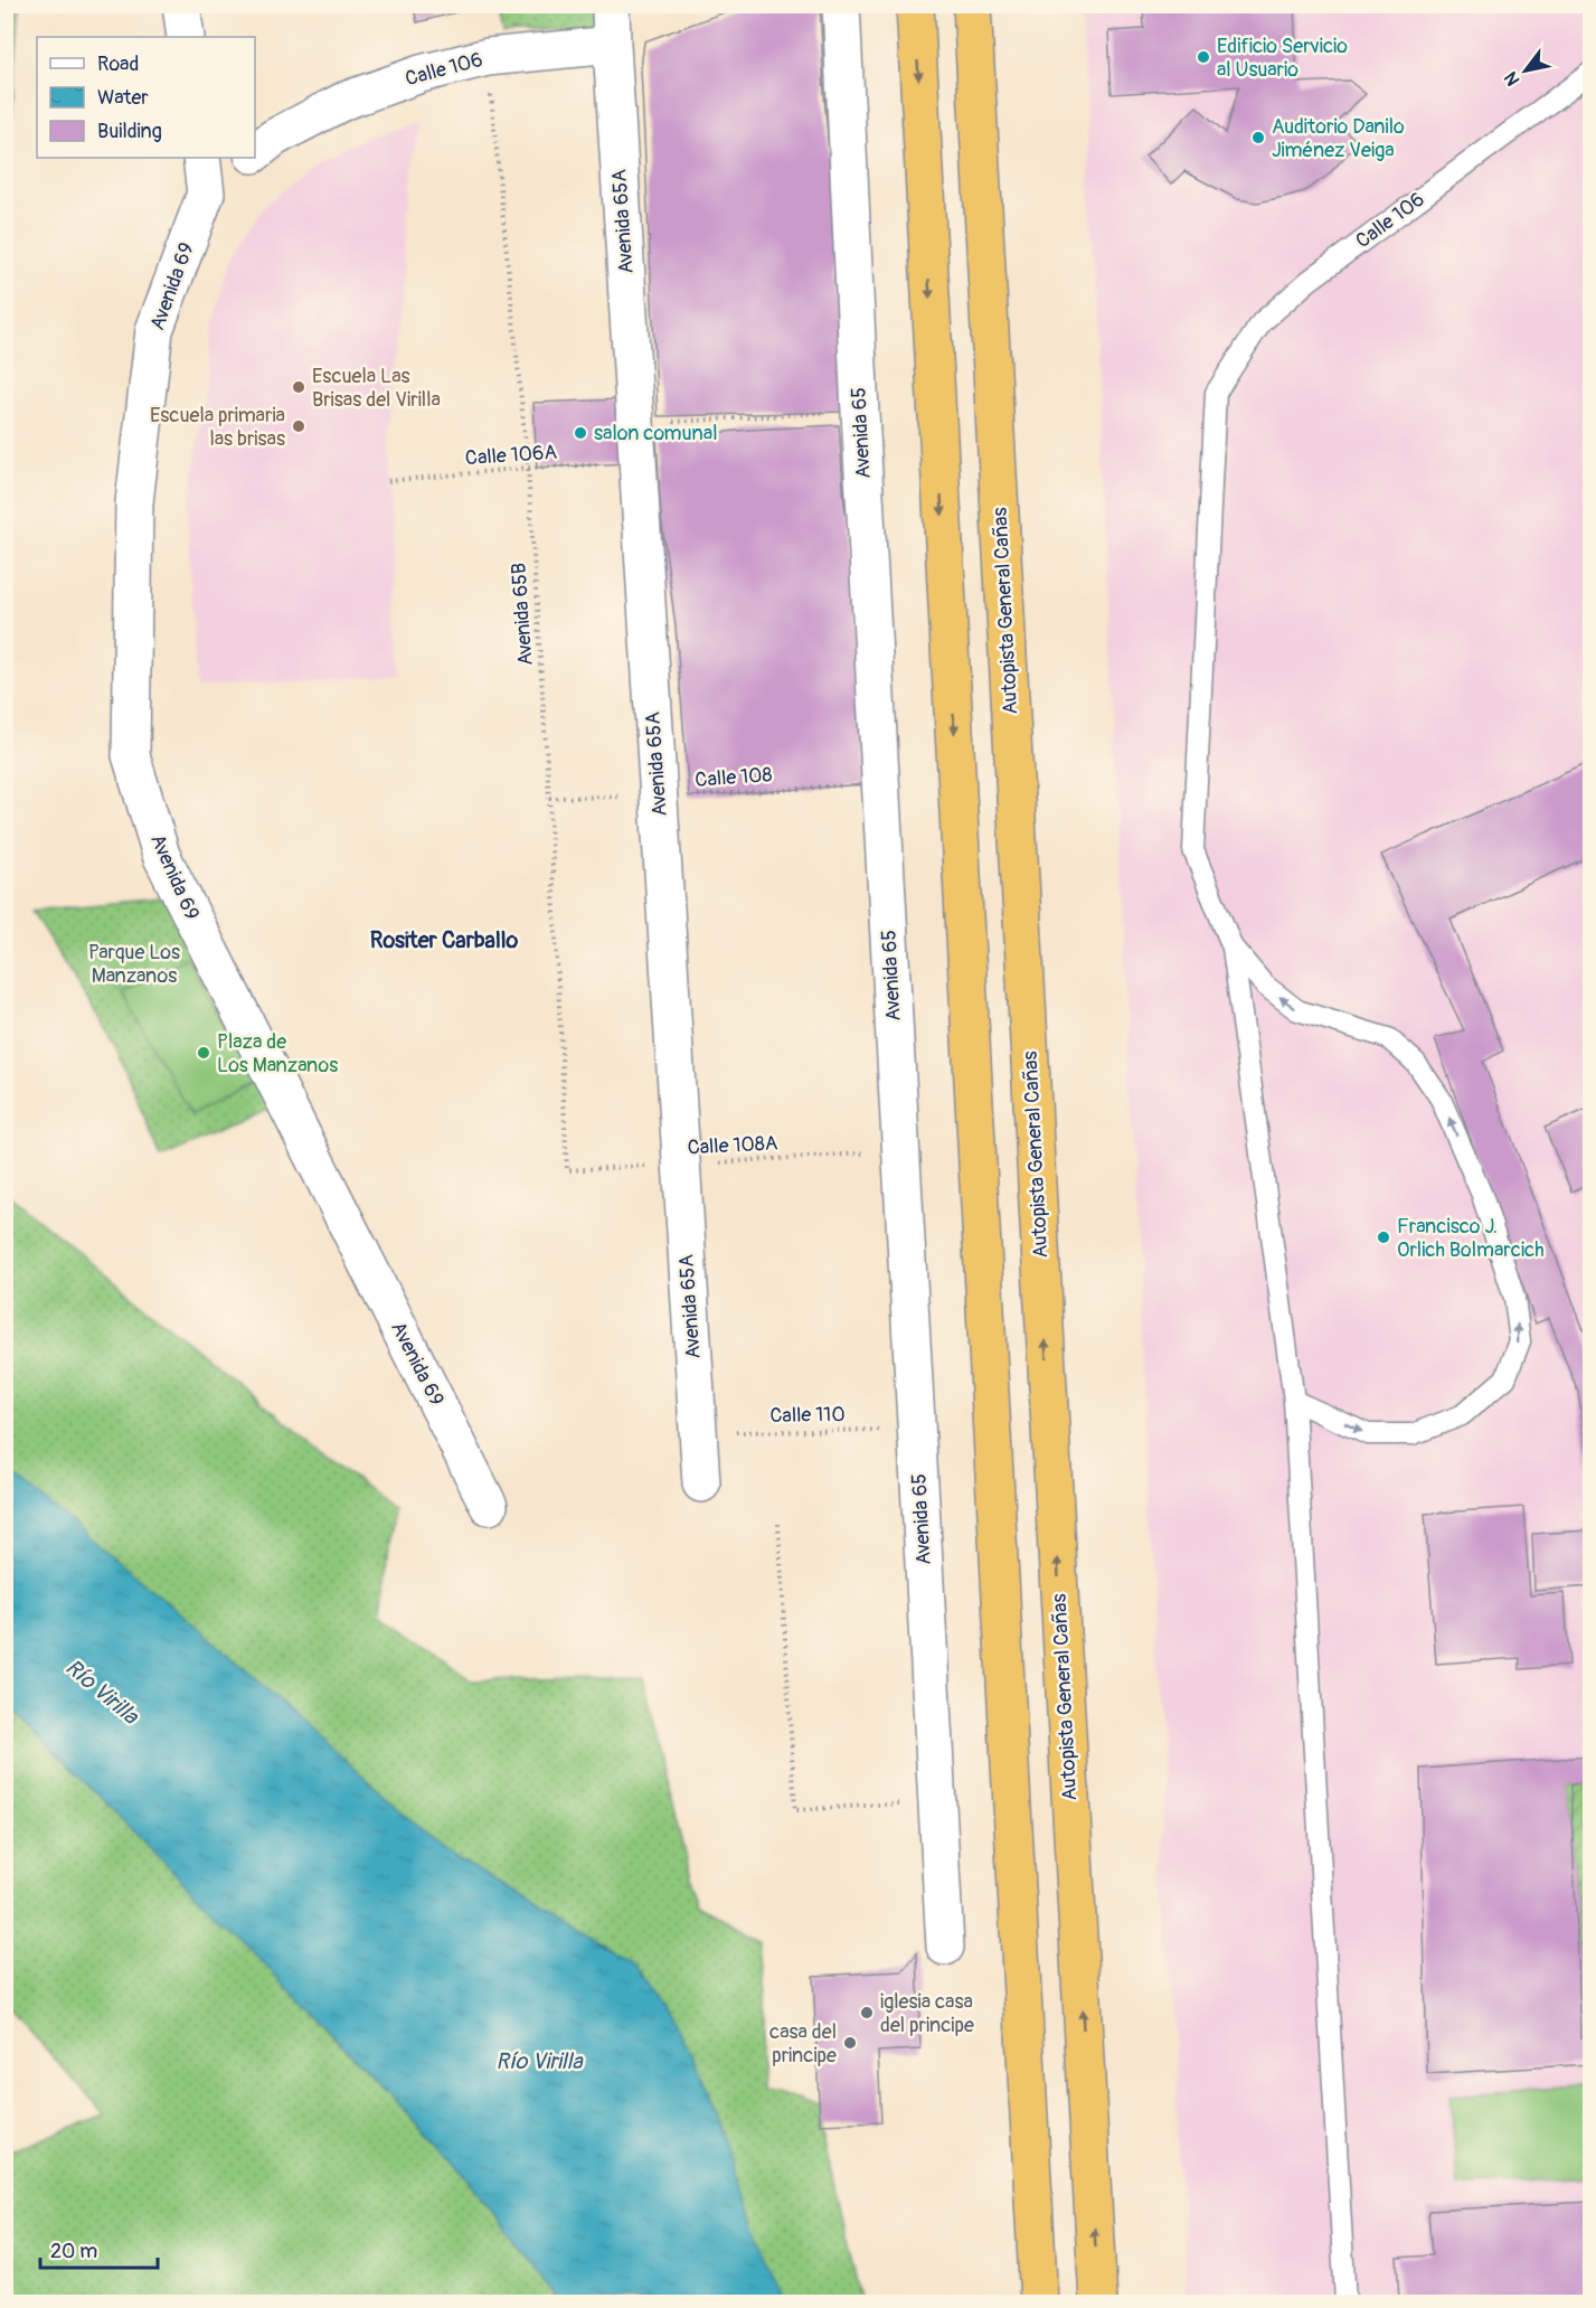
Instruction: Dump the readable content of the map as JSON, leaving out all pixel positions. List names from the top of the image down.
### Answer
{
  "streets": {
    "highway": ["Autopista General Cañas"],
    "street": [
      "Calle 106",
      "Avenida 65A",
      "Avenida 69",
      "Avenida 65"
    ],
    "path": [
      "Calle 106A",
      "Avenida 65B",
      "Calle 108",
      "Calle 108A",
      "Calle 110"
    ]
  },
  "crossings": [
    ["Calle 106", "Avenida 65A"],
    ["Calle 106", "Avenida 69"],
    ["Calle 106", "Avenida 65B"],
    ["Avenida 65A", "Calle 106A"],
    ["Avenida 65A", "Calle 108"],
    ["Avenida 65A", "Calle 108A"],
    ["Avenida 65A", "Calle 110"],
    ["Avenida 65", "Calle 108"],
    ["Avenida 65", "Calle 108A"],
    ["Avenida 65", "Calle 110"],
    ["Calle 106A", "Avenida 65B"],
    ["Avenida 65B", "Calle 108"],
    ["Avenida 65B", "Calle 108A"]
  ],
  "districts": ["Rositer Carballo"],
  "water": ["Río Virilla"],
  "parks": ["Parque Los Manzanos"],
  "places": [
    "Edificio Servicio al Usuario",
    "Auditorio Danilo Jiménez Veiga",
    "Escuela Las Brisas del Virilla",
    "Escuela primaria las brisas",
    "salon comunal",
    "Plaza de Los Manzanos",
    "Francisco J. Orlich Bolmarcich",
    "iglesia casa del principe",
    "casa del principe"
  ],
  "legend": ["Road", "Water", "Building"],
  "scale_bar": "20 m",
  "north": "bottom left"
}
